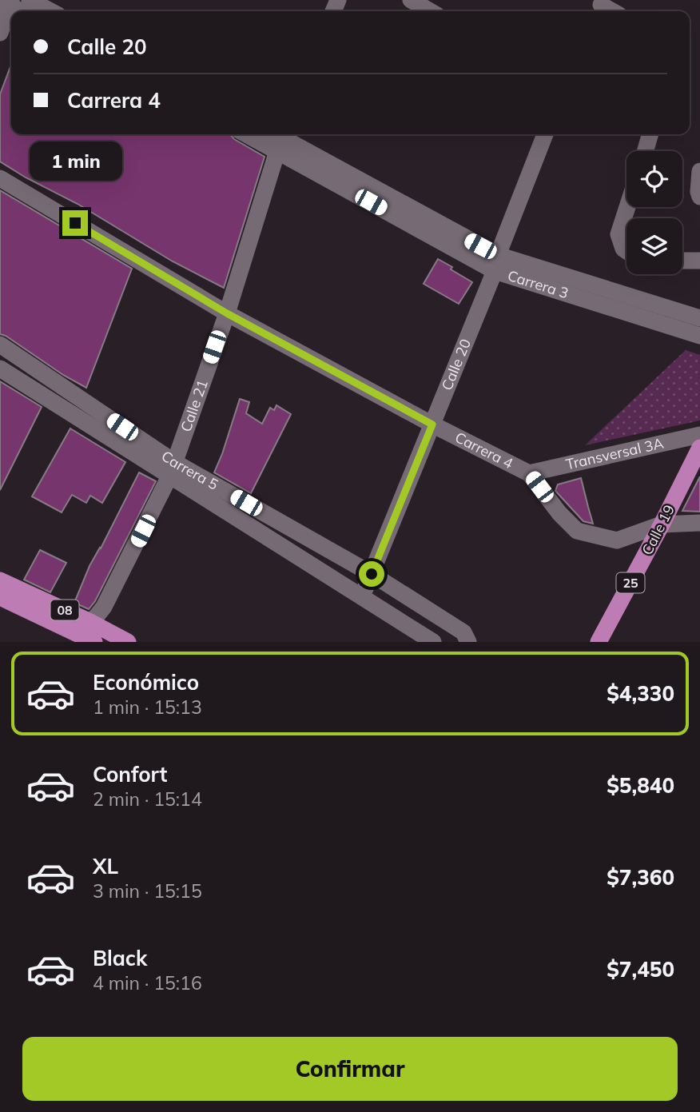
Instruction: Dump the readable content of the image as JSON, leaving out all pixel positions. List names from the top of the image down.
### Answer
{
  "streets": {
    "main road": ["Calle 19", "25", "08"],
    "street": [
      "Carrera 3",
      "Calle 20",
      "Calle 21",
      "Carrera 4",
      "Transversal 3A",
      "Carrera 5"
    ]
  },
  "crossings": [
    ["Carrera 3", "Calle 20"],
    ["Carrera 3", "Calle 21"],
    ["Calle 20", "Carrera 4"],
    ["Calle 20", "Carrera 5"],
    ["Calle 21", "Carrera 4"],
    ["Calle 21", "Carrera 5"],
    ["Calle 21", "08"],
    ["Carrera 4", "Transversal 3A"],
    ["Carrera 4", "Calle 19"]
  ],
  "page": {
    "banner": ["Calle 20", "Carrera 4"],
    "bubble": "1 min",
    "list": [
      {
        "name": "Económico",
        "note": "1 min · 15:13",
        "value": "$4,330"
      },
      {
        "name": "Confort",
        "note": "2 min · 15:14",
        "value": "$5,840"
      },
      {
        "name": "XL",
        "note": "3 min · 15:15",
        "value": "$7,360"
      },
      {
        "name": "Black",
        "note": "4 min · 15:16",
        "value": "$7,450"
      }
    ],
    "buttons": "Confirmar"
  }
}
